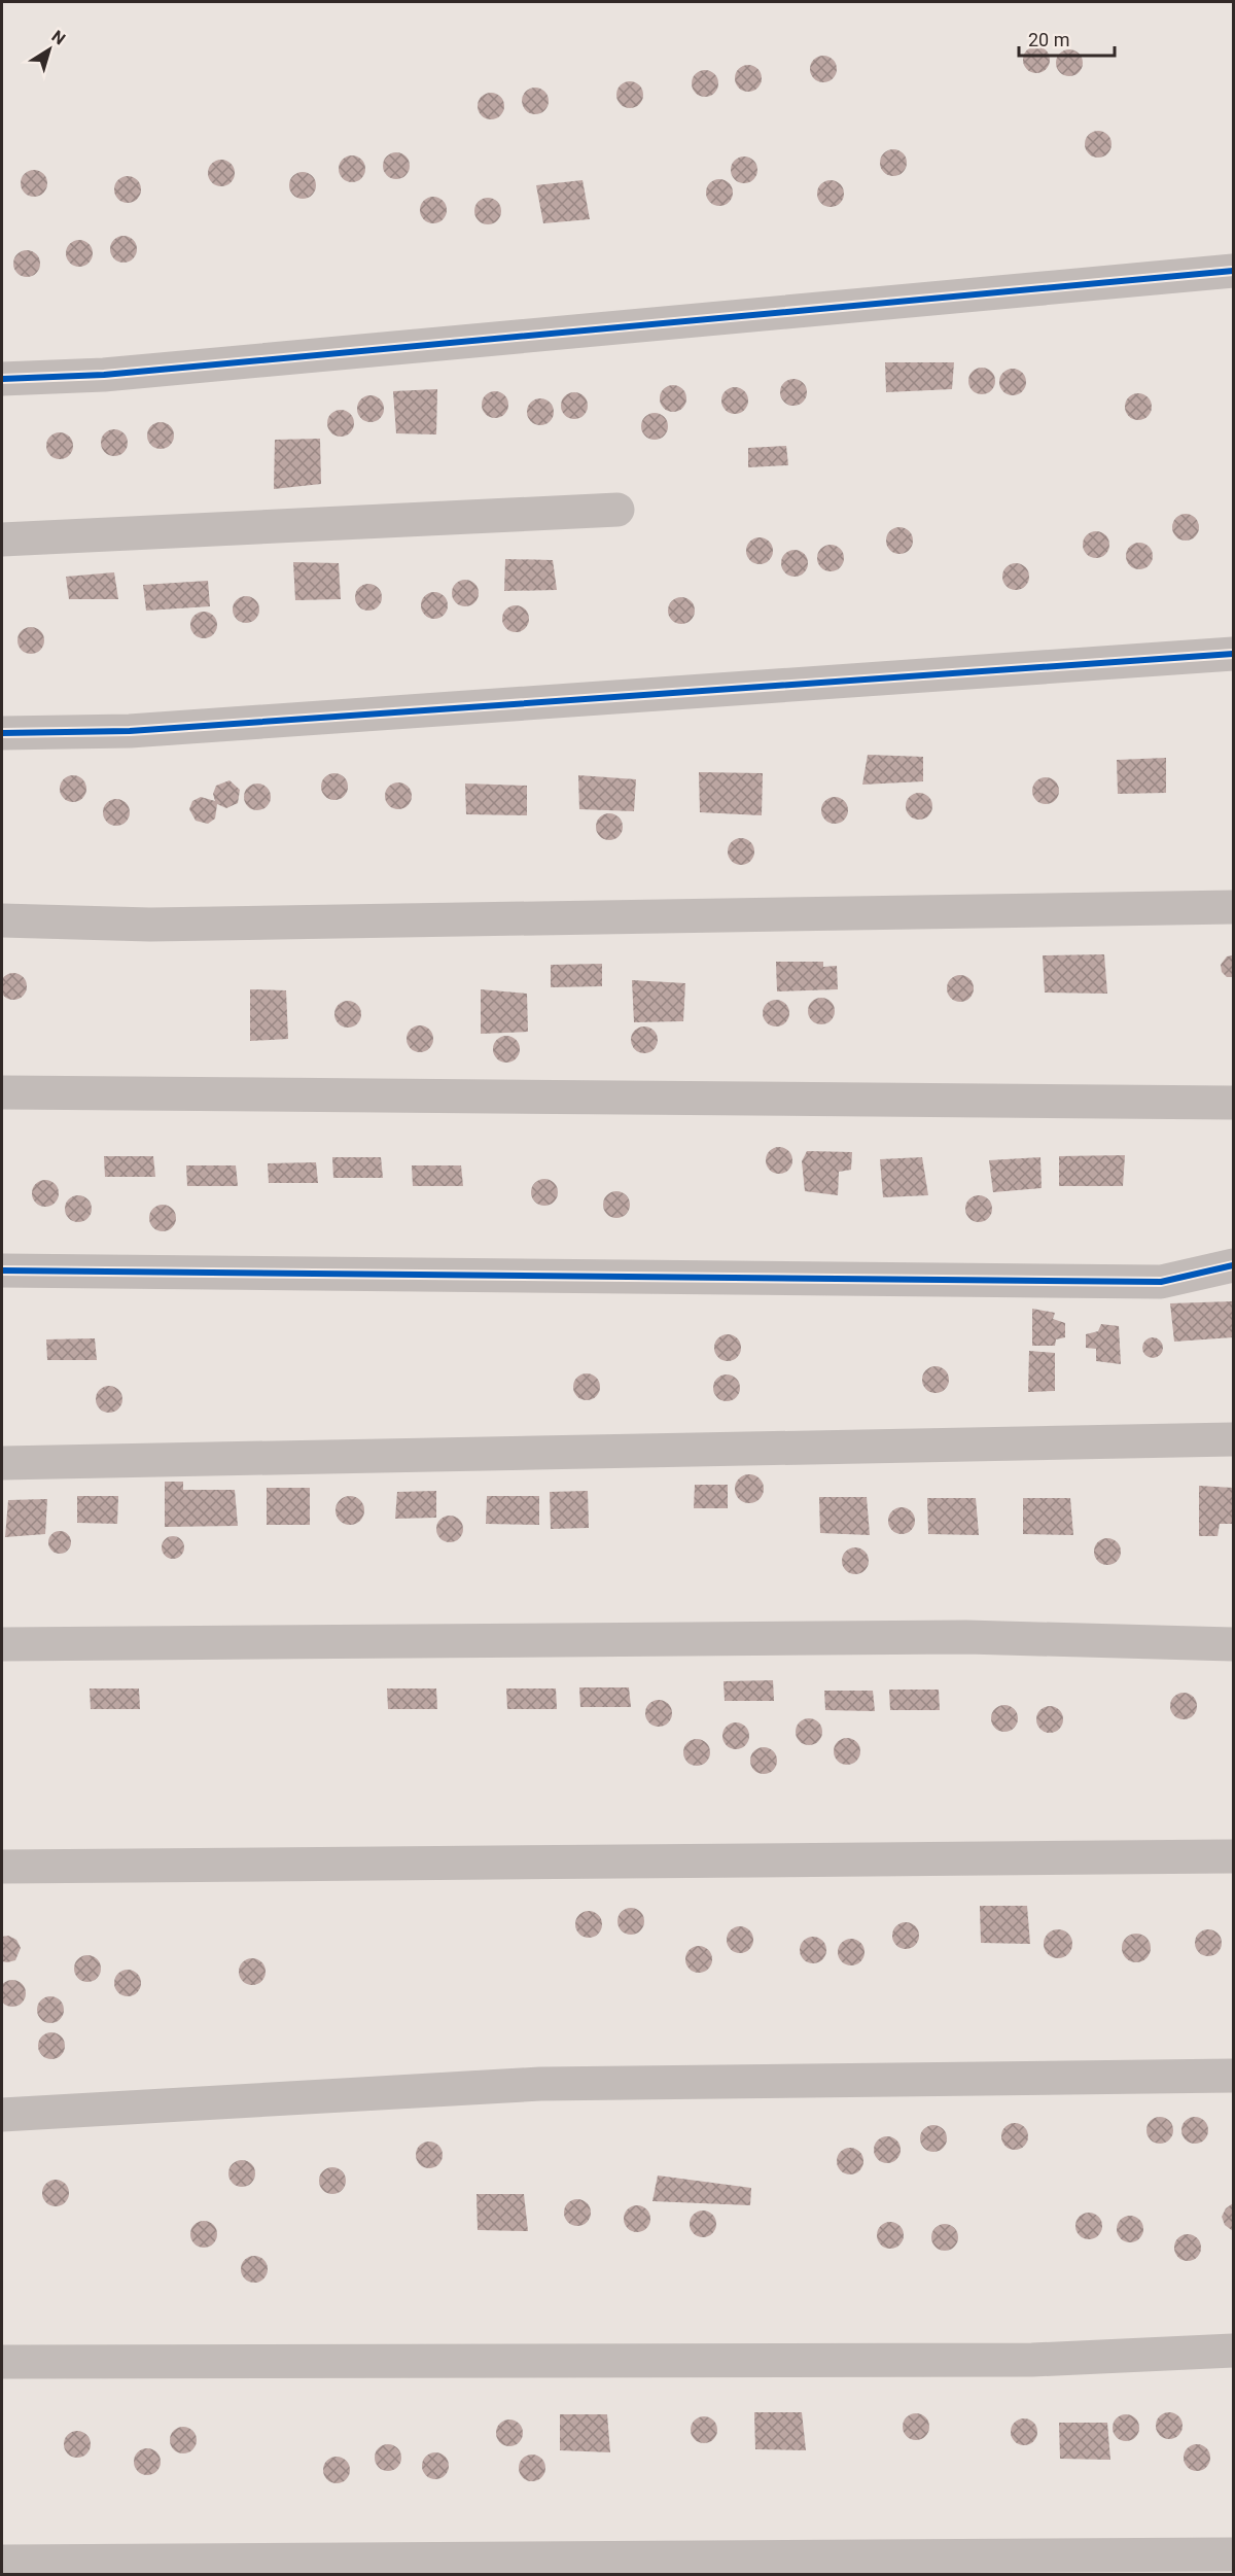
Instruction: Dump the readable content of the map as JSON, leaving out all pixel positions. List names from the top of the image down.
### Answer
{
  "scale_bar": "20 m",
  "north": "top right"
}
